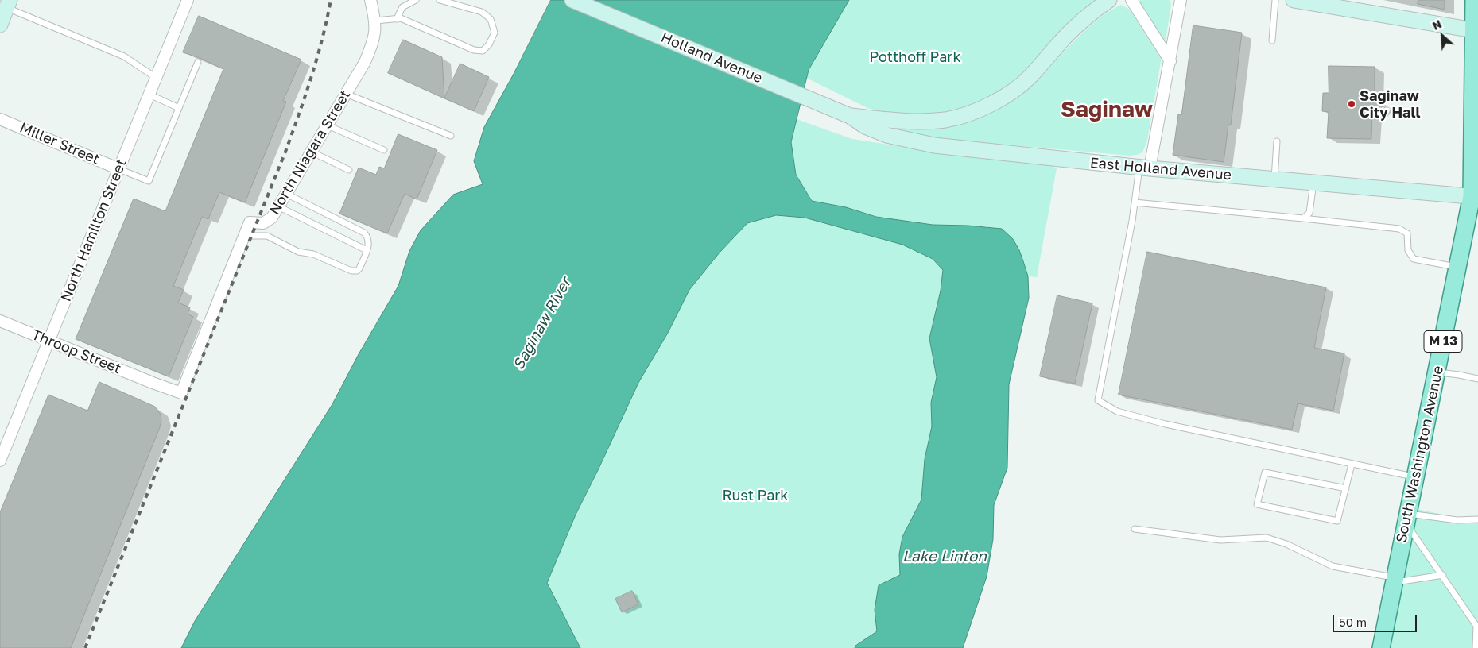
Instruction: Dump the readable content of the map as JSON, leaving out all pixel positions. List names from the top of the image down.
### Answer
{
  "streets": {
    "main road": [
      "Holland Avenue",
      "East Holland Avenue",
      "M 13",
      "South Washington Avenue"
    ],
    "street": [
      "Miller Street",
      "North Niagara Street",
      "North Hamilton Street",
      "Throop Street"
    ]
  },
  "crossings": [
    ["Holland Avenue", "East Holland Avenue"],
    ["Miller Street", "North Hamilton Street"],
    ["North Niagara Street", "Throop Street"],
    ["East Holland Avenue", "South Washington Avenue"],
    ["North Hamilton Street", "Throop Street"]
  ],
  "districts": ["Saginaw"],
  "water": ["Saginaw River", "Lake Linton"],
  "parks": ["Potthoff Park", "Rust Park"],
  "places": ["Saginaw City Hall"],
  "scale_bar": "50 m",
  "north": "top left"
}
